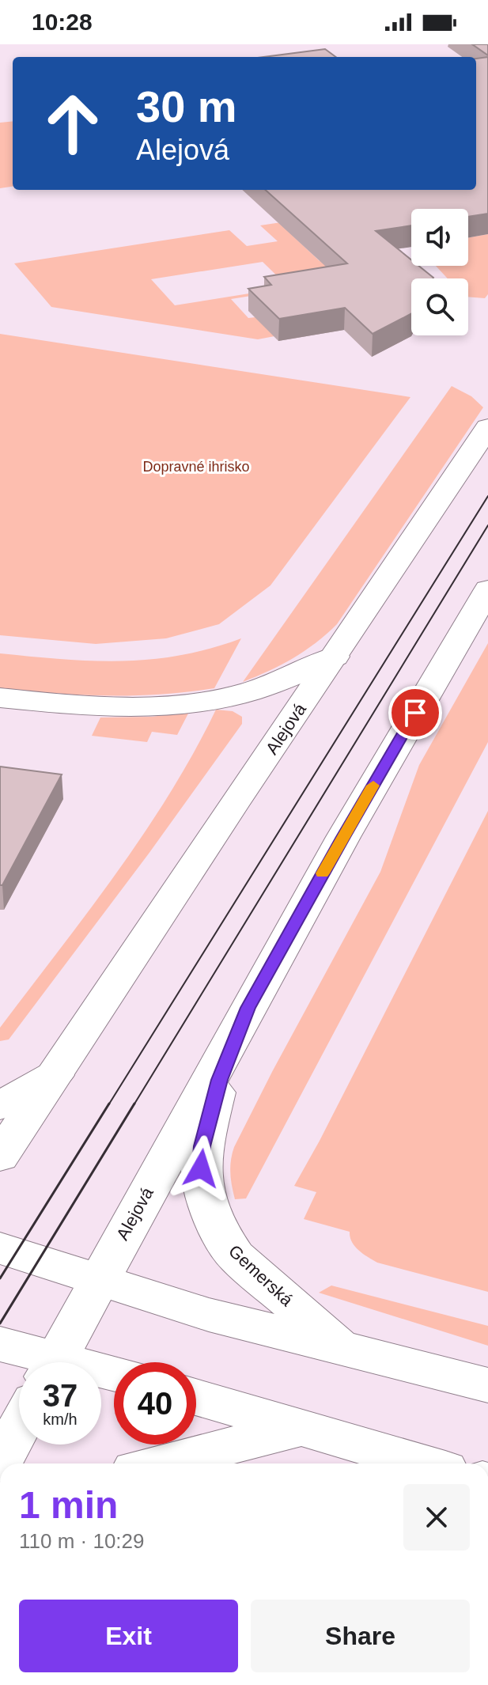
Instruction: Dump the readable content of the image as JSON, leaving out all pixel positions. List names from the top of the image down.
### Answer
{
  "streets": {
    "street": ["Alejová", "Gemerská"]
  },
  "crossings": [
    ["Alejová", "Gemerská"]
  ],
  "parks": ["Dopravné ihrisko"],
  "page": {
    "status": "10:28",
    "turn": ["30 m", "Alejová"],
    "speed": "37 km/h",
    "limit": "40",
    "heading": ["1 min", "110 m · 10:29"],
    "buttons": ["Exit", "Share"]
  }
}
